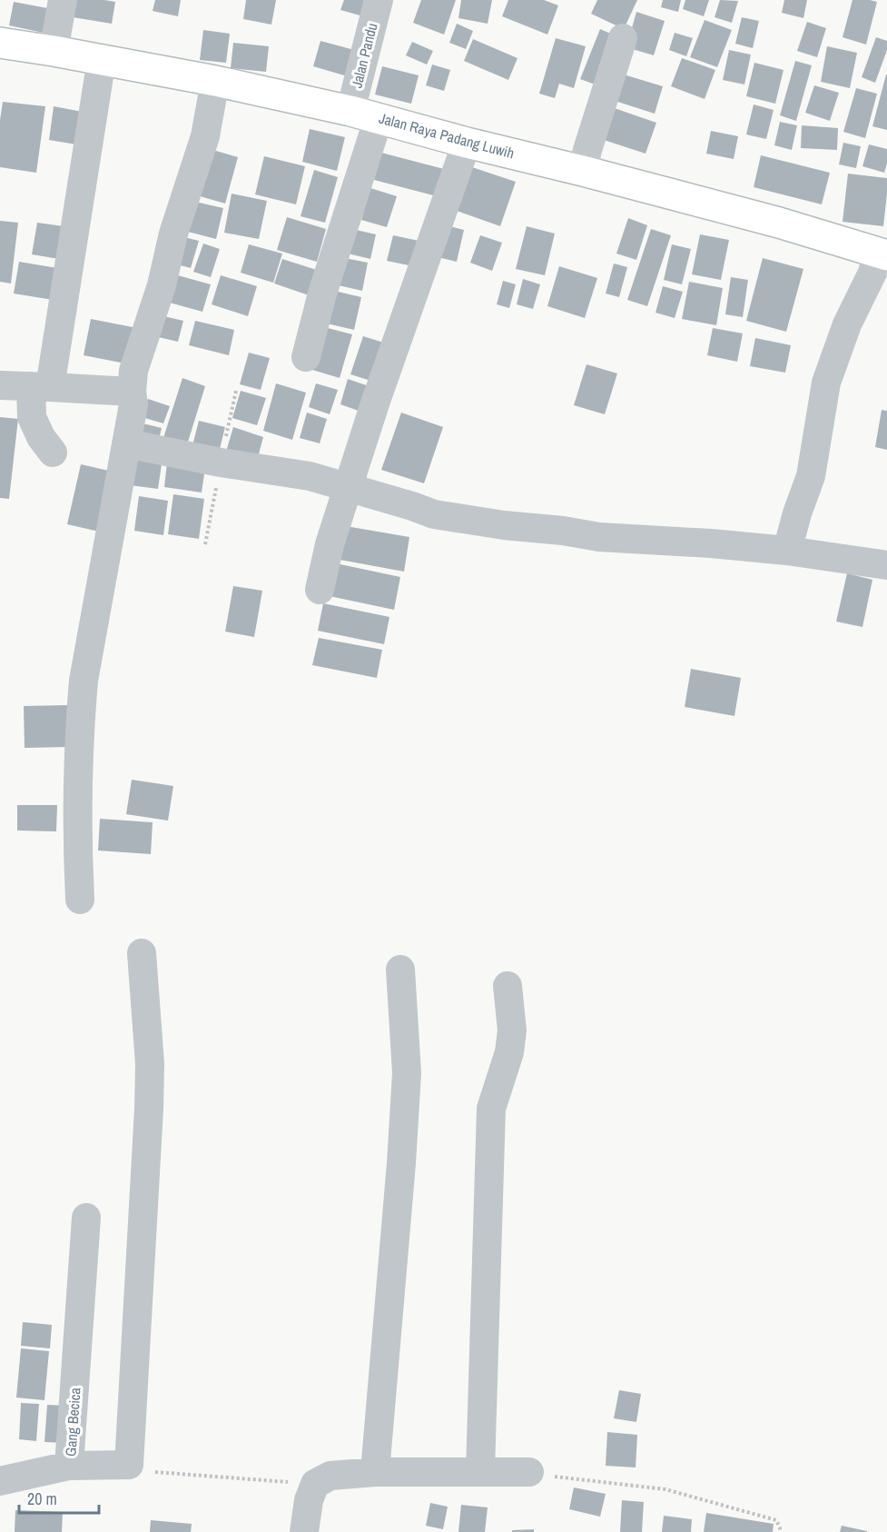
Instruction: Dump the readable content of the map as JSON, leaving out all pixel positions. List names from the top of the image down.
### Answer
{
  "streets": {
    "main road": ["Jalan Raya Padang Luwih"],
    "street": ["Jalan Pandu", "Gang Becica"]
  },
  "crossings": [
    ["Jalan Pandu", "Jalan Raya Padang Luwih"]
  ],
  "scale_bar": "20 m"
}
